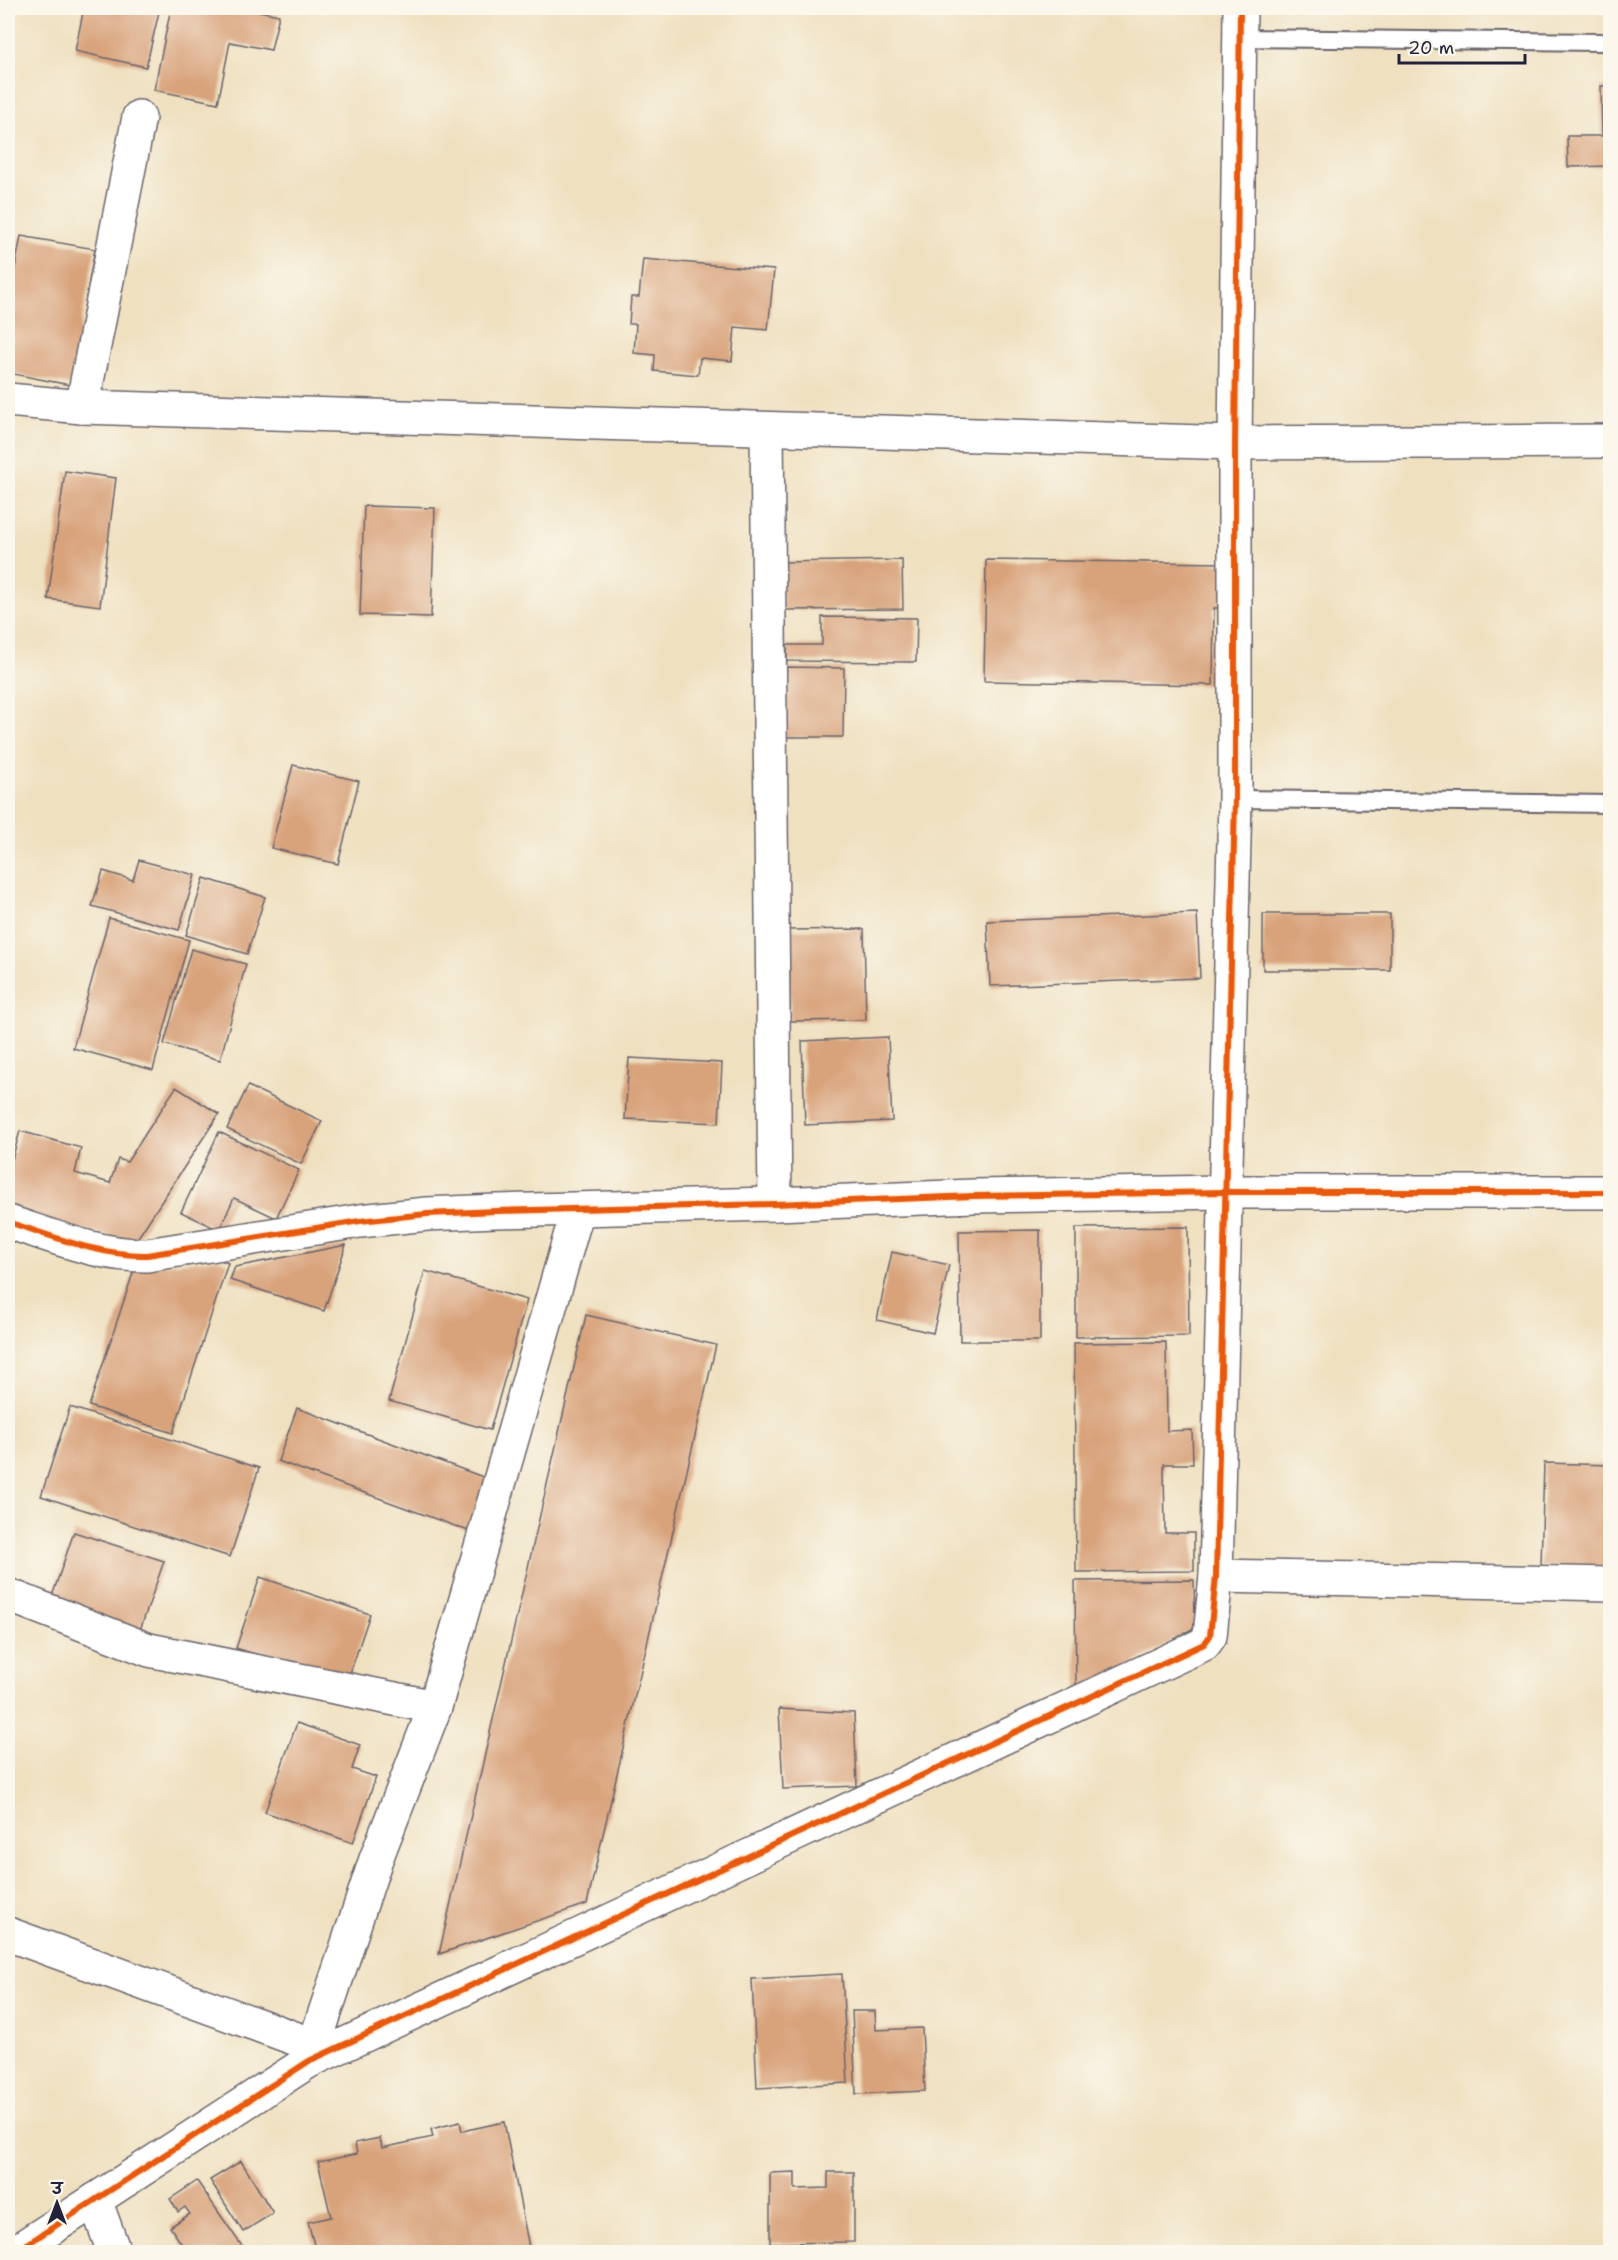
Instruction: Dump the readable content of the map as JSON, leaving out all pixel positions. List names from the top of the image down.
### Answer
{
  "scale_bar": "20 m",
  "north": "top"
}
